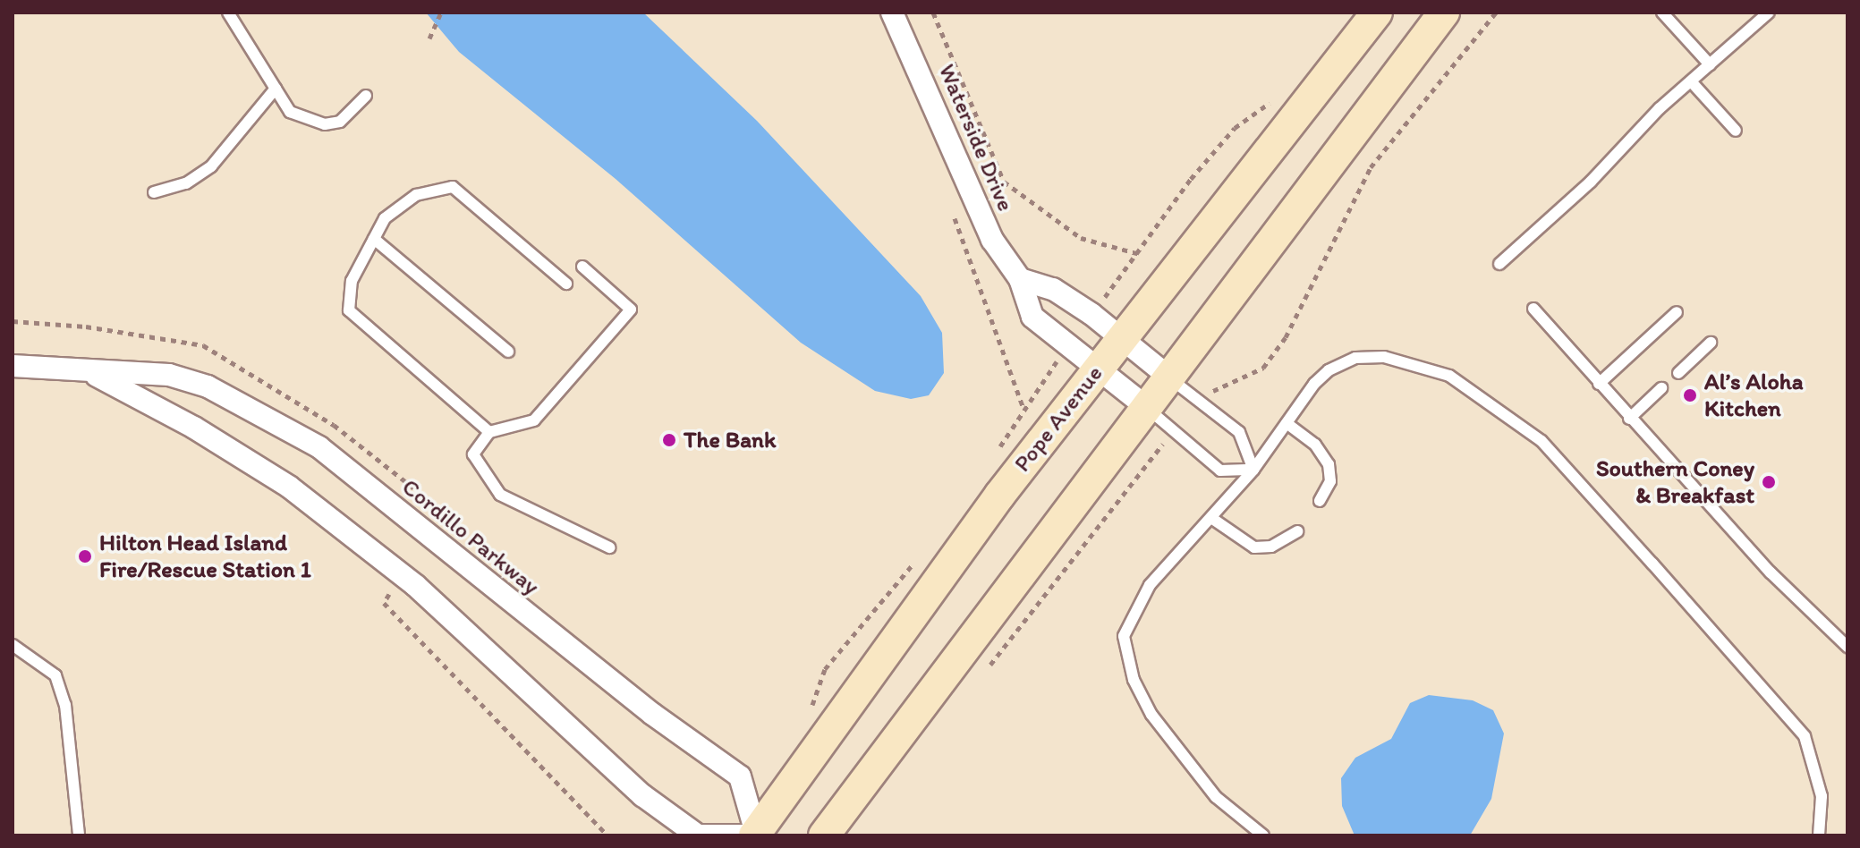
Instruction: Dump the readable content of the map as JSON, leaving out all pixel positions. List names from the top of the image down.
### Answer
{
  "streets": {
    "main road": ["Pope Avenue"],
    "street": ["Waterside Drive", "Cordillo Parkway"]
  },
  "crossings": [
    ["Waterside Drive", "Pope Avenue"],
    ["Pope Avenue", "Cordillo Parkway"]
  ],
  "places": [
    "Al’s Aloha Kitchen",
    "The Bank",
    "Southern Coney & Breakfast",
    "Hilton Head Island Fire/Rescue Station 1"
  ]
}
